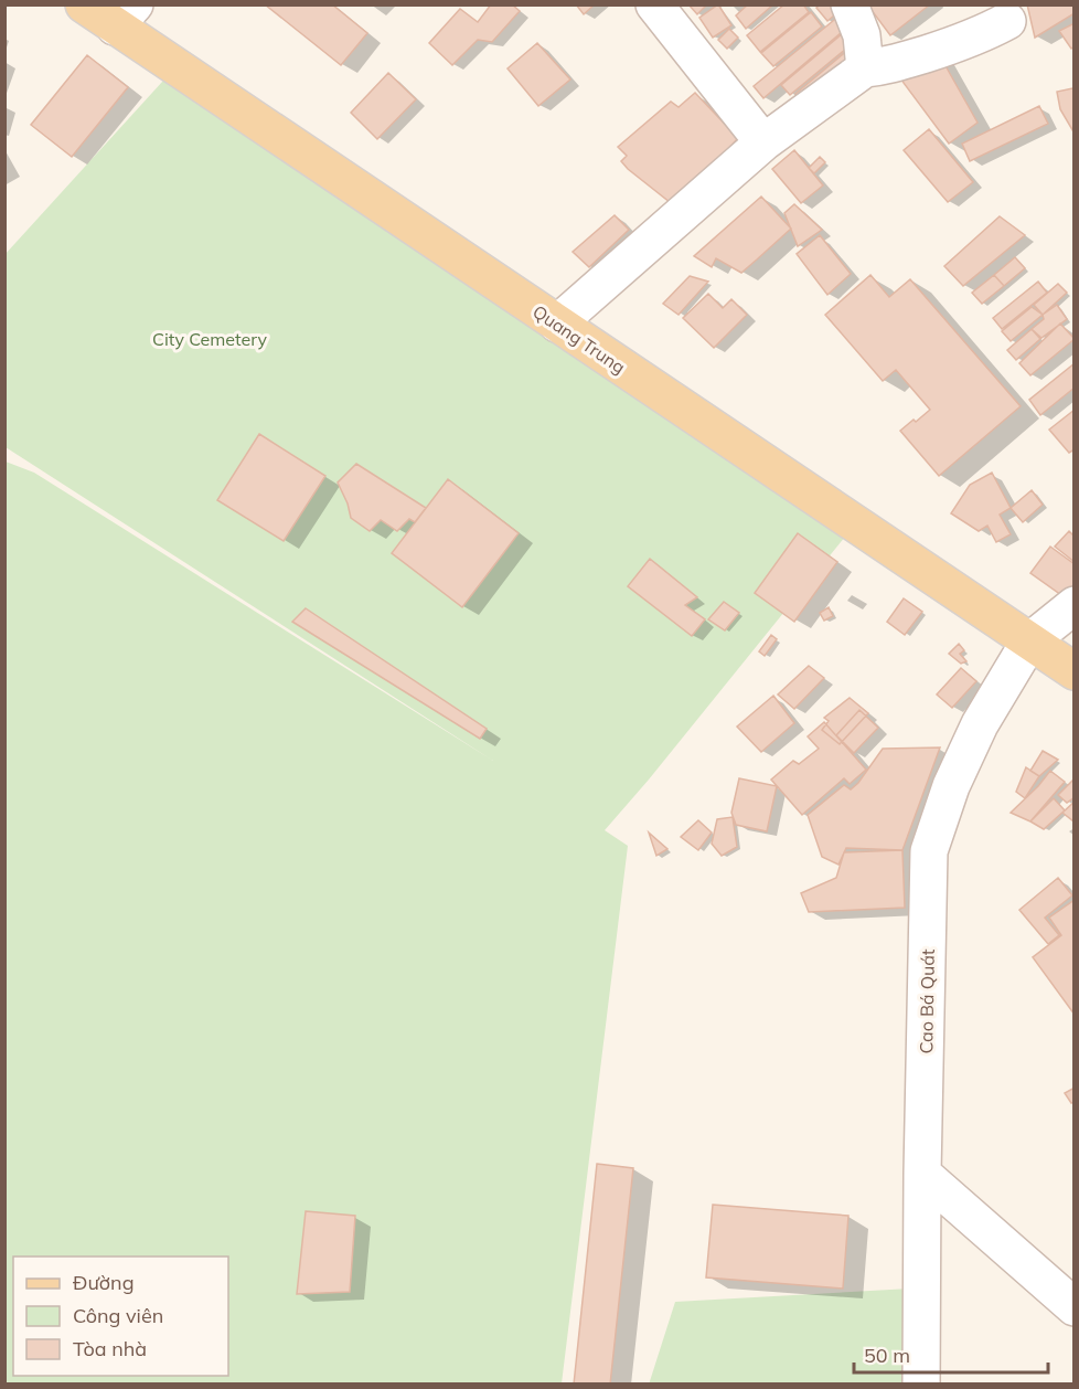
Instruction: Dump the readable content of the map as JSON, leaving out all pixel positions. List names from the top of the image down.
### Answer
{
  "streets": {
    "main road": ["Quang Trung"],
    "street": ["Cao Bá Quát"]
  },
  "crossings": [
    ["Quang Trung", "Cao Bá Quát"]
  ],
  "parks": ["City Cemetery"],
  "legend": ["Đường", "Công viên", "Tòa nhà"],
  "scale_bar": "50 m"
}
